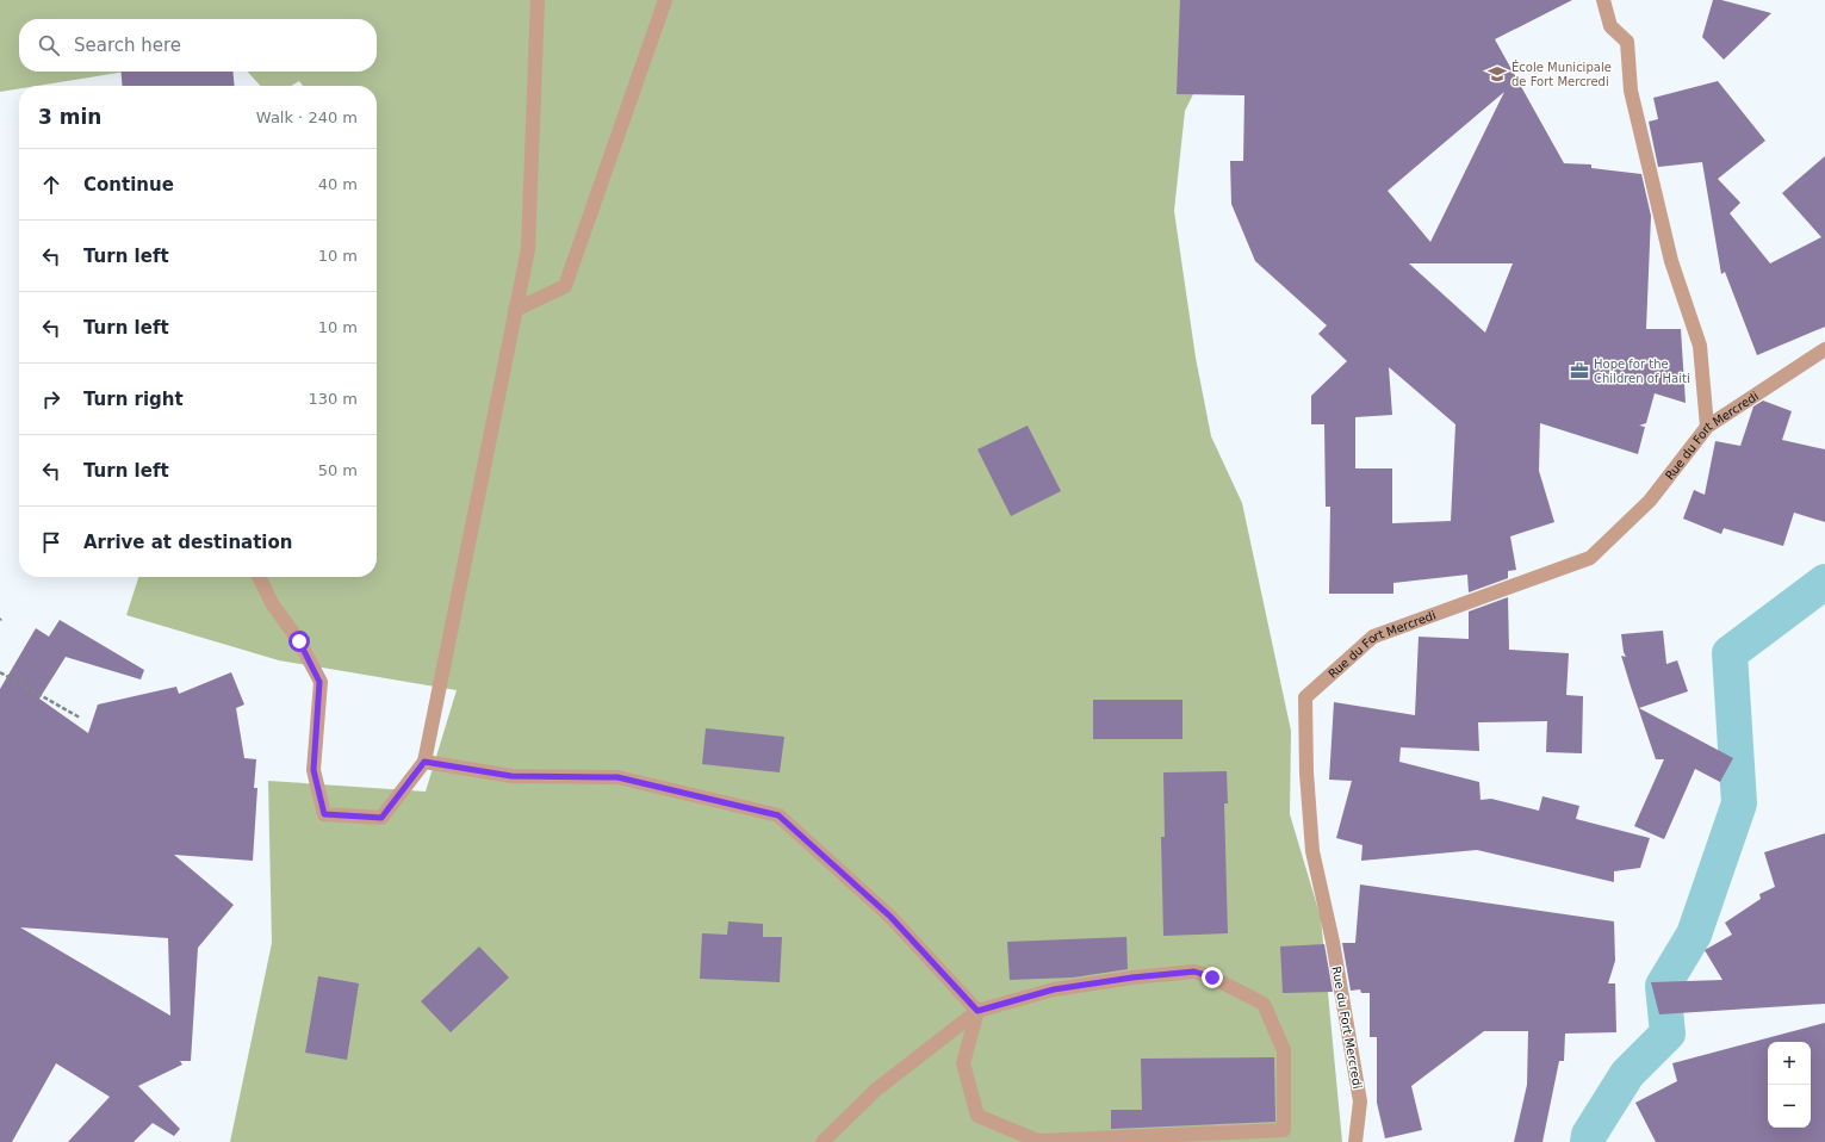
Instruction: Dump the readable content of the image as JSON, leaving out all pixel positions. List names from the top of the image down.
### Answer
{
  "streets": {
    "street": ["Rue du Fort Mercredi"]
  },
  "places": {
    "school or university": ["École Municipale de Fort Mercredi"],
    "office": ["Hope for the Children of Haiti"]
  },
  "page": {
    "search": "Search here",
    "heading": ["3 min", "Walk · 240 m"],
    "list": [
      ["Continue", "40 m"],
      ["Turn left", "10 m"],
      ["Turn left", "10 m"],
      ["Turn right", "130 m"],
      ["Turn left", "50 m"],
      "Arrive at destination"
    ],
    "map_buttons": ["+", "−"]
  }
}
